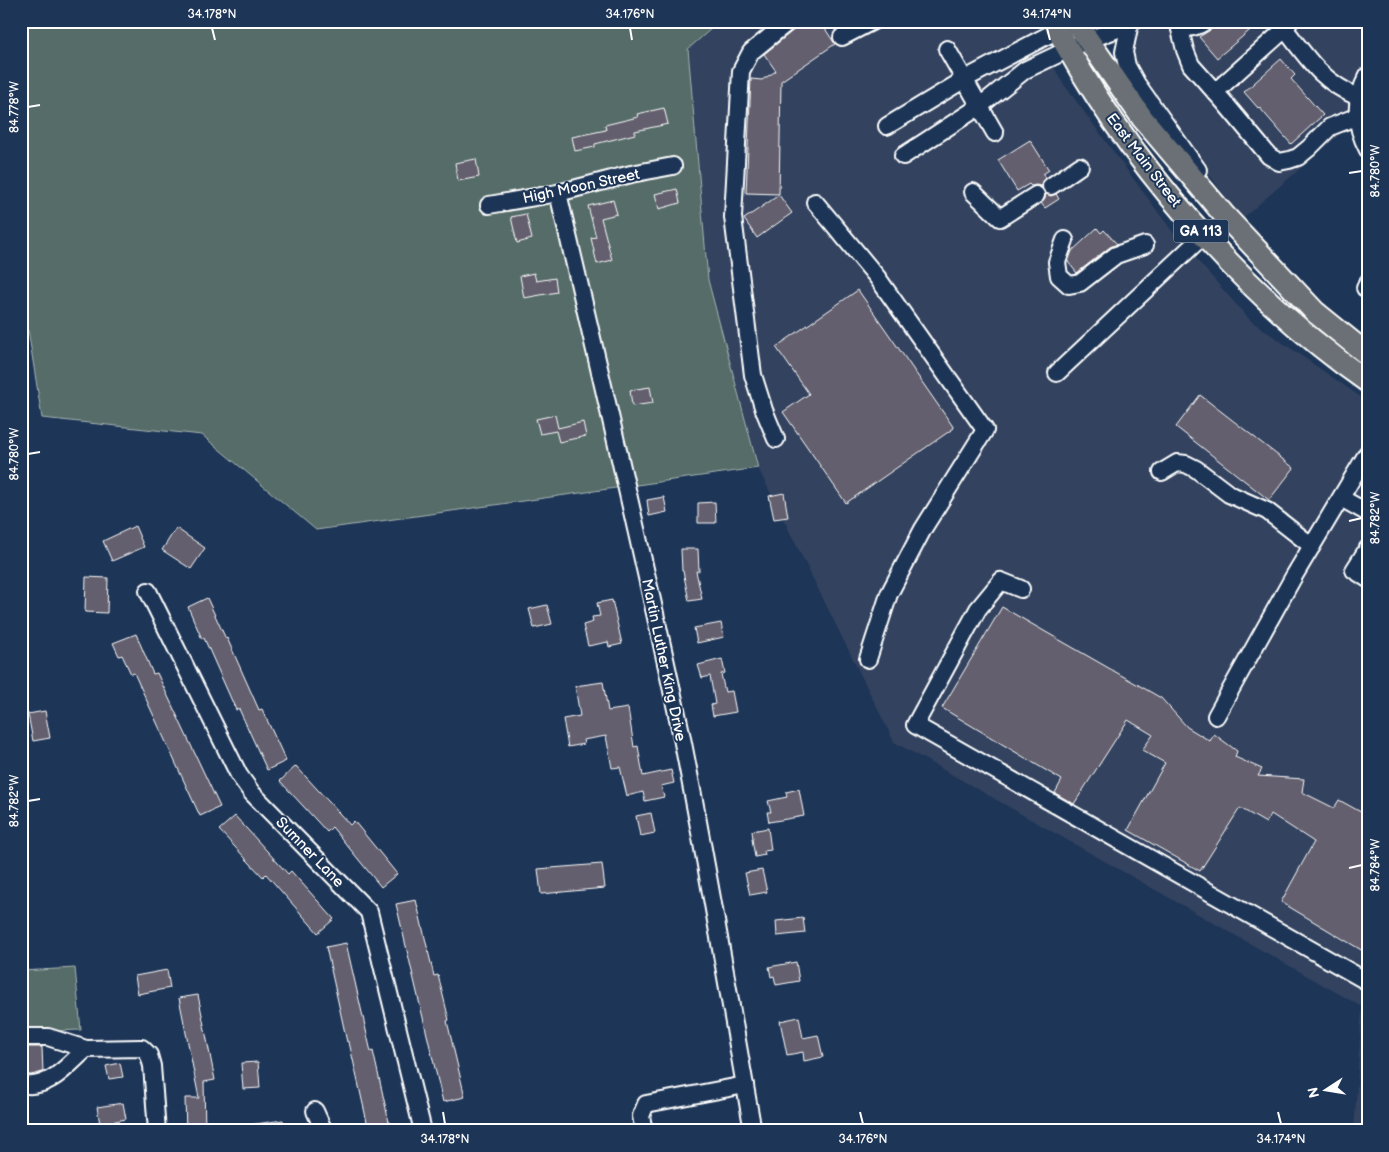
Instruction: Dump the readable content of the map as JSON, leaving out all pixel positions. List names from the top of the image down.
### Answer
{
  "streets": {
    "main road": ["East Main Street", "GA 113"],
    "street": ["High Moon Street", "Martin Luther King Drive", "Sumner Lane"]
  },
  "crossings": [
    ["High Moon Street", "Martin Luther King Drive"]
  ],
  "north": "left",
  "coordinates": [
    "34.178°N",
    "34.176°N",
    "34.174°N",
    "84.778°W",
    "84.780°W",
    "84.782°W",
    "84.784°W"
  ]
}
